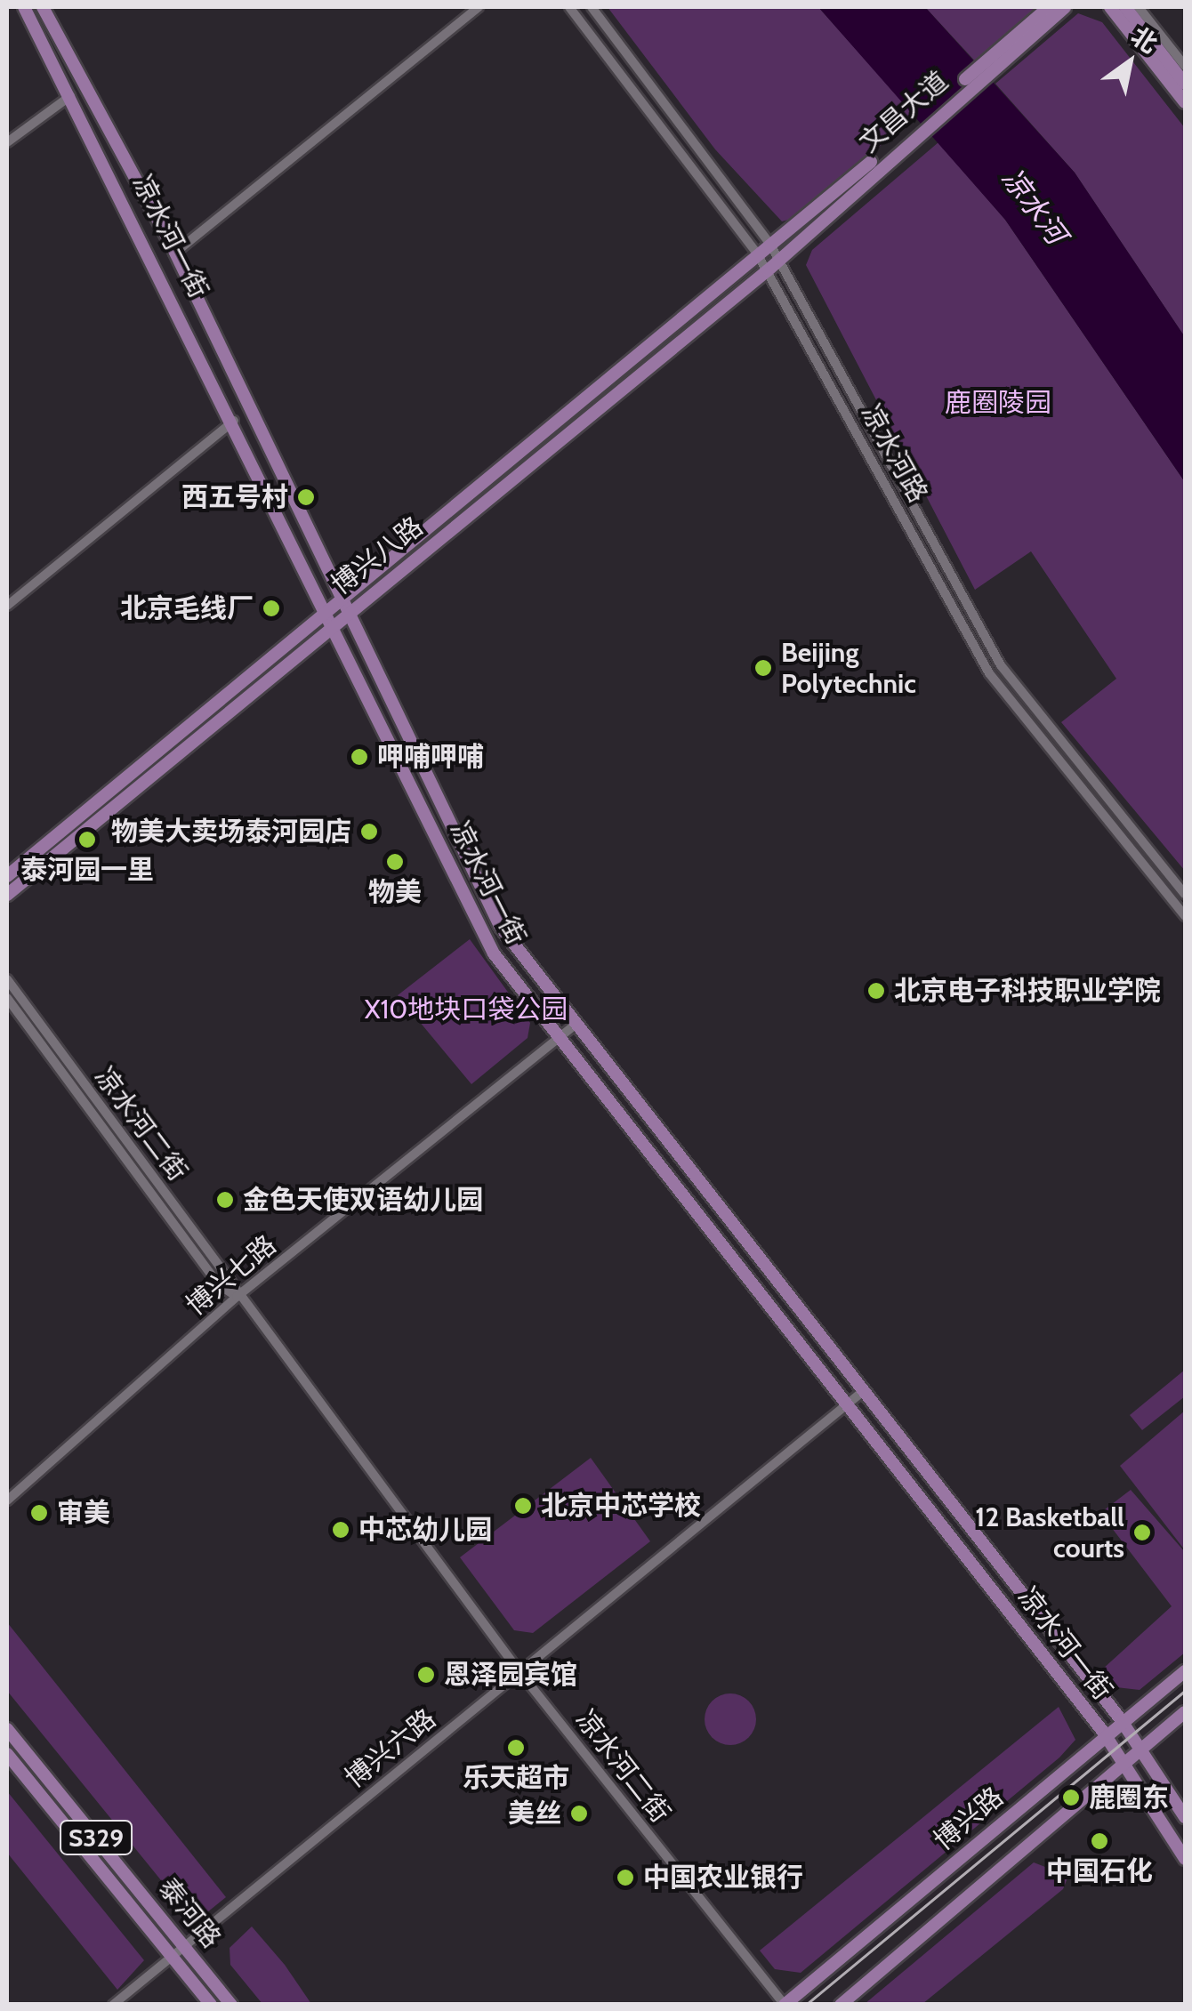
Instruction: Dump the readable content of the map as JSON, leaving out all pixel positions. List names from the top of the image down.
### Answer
{
  "streets": {
    "main road": [
      "文昌大道",
      "凉水河一街",
      "博兴八路",
      "博兴路",
      "S329",
      "泰河路"
    ],
    "street": [
      "凉水河路",
      "凉水河二街",
      "博兴七路",
      "博兴六路"
    ]
  },
  "crossings": [
    ["文昌大道", "凉水河路"],
    ["文昌大道", "博兴八路"],
    ["凉水河一街", "博兴八路"],
    ["凉水河一街", "博兴七路"],
    ["凉水河一街", "博兴六路"],
    ["凉水河一街", "博兴路"],
    ["凉水河路", "博兴八路"],
    ["凉水河二街", "博兴七路"],
    ["凉水河二街", "博兴六路"],
    ["凉水河二街", "博兴路"],
    ["博兴六路", "泰河路"]
  ],
  "water": ["凉水河"],
  "parks": ["鹿圈陵园", "X10地块口袋公园"],
  "places": [
    "西五号村",
    "北京毛线厂",
    "Beijing Polytechnic",
    "呷哺呷哺",
    "物美大卖场泰河园店",
    "泰河园一里",
    "物美",
    "北京电子科技职业学院",
    "金色天使双语幼儿园",
    "北京中芯学校",
    "审美",
    "中芯幼儿园",
    "12 Basketball courts",
    "恩泽园宾馆",
    "乐天超市",
    "鹿圈东",
    "美丝",
    "中国石化",
    "中国农业银行"
  ],
  "north": "top right"
}
